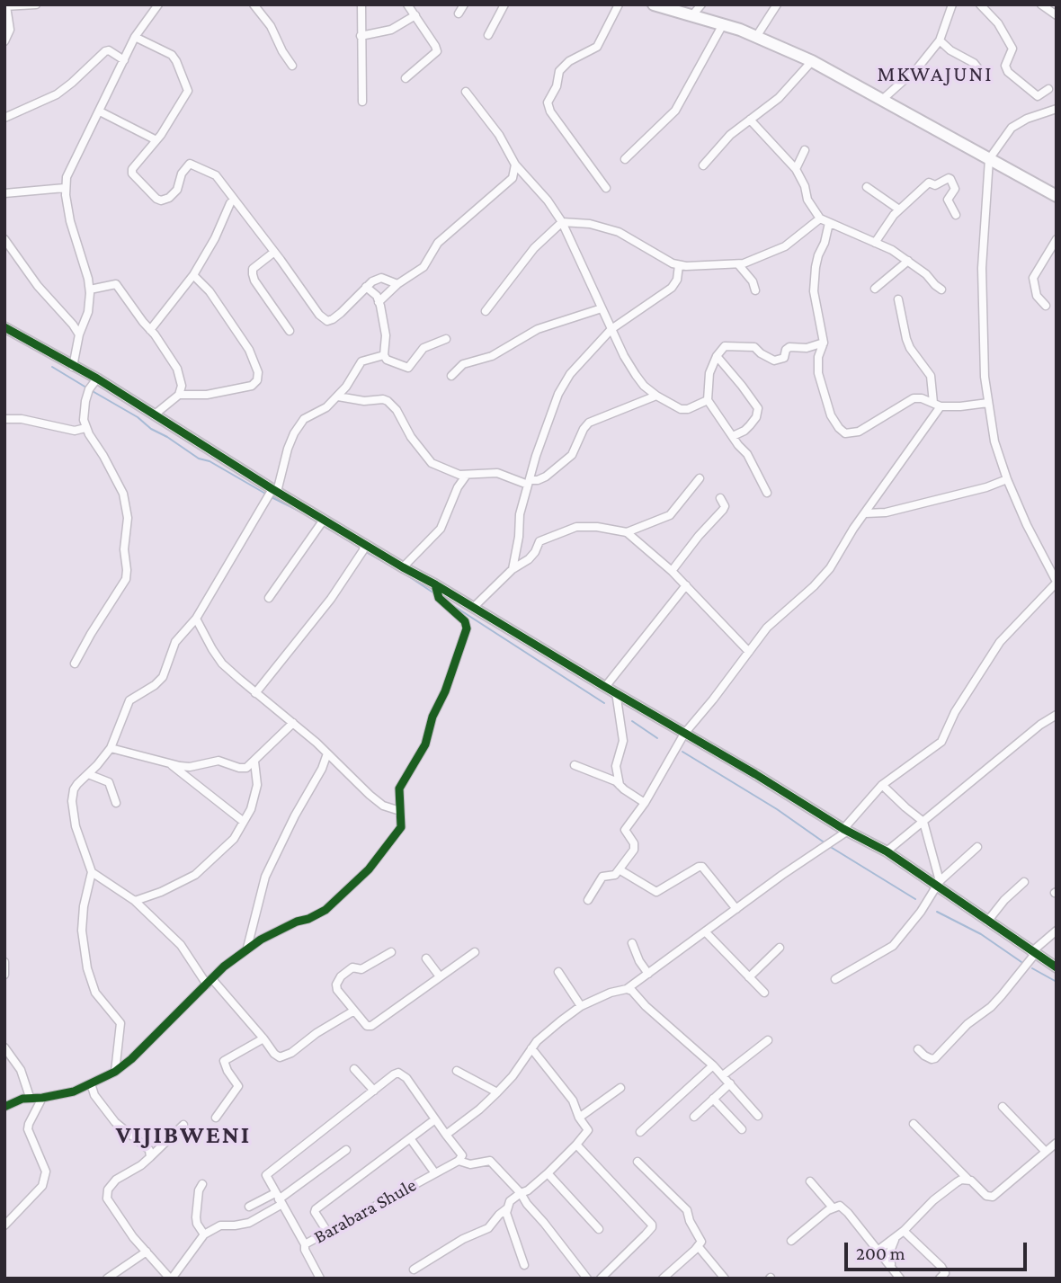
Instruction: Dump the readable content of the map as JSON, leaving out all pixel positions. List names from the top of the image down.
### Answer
{
  "streets": {
    "street": ["Barabara Shule"]
  },
  "districts": ["MKWAJUNI", "VIJIBWENI"],
  "scale_bar": "200 m"
}
